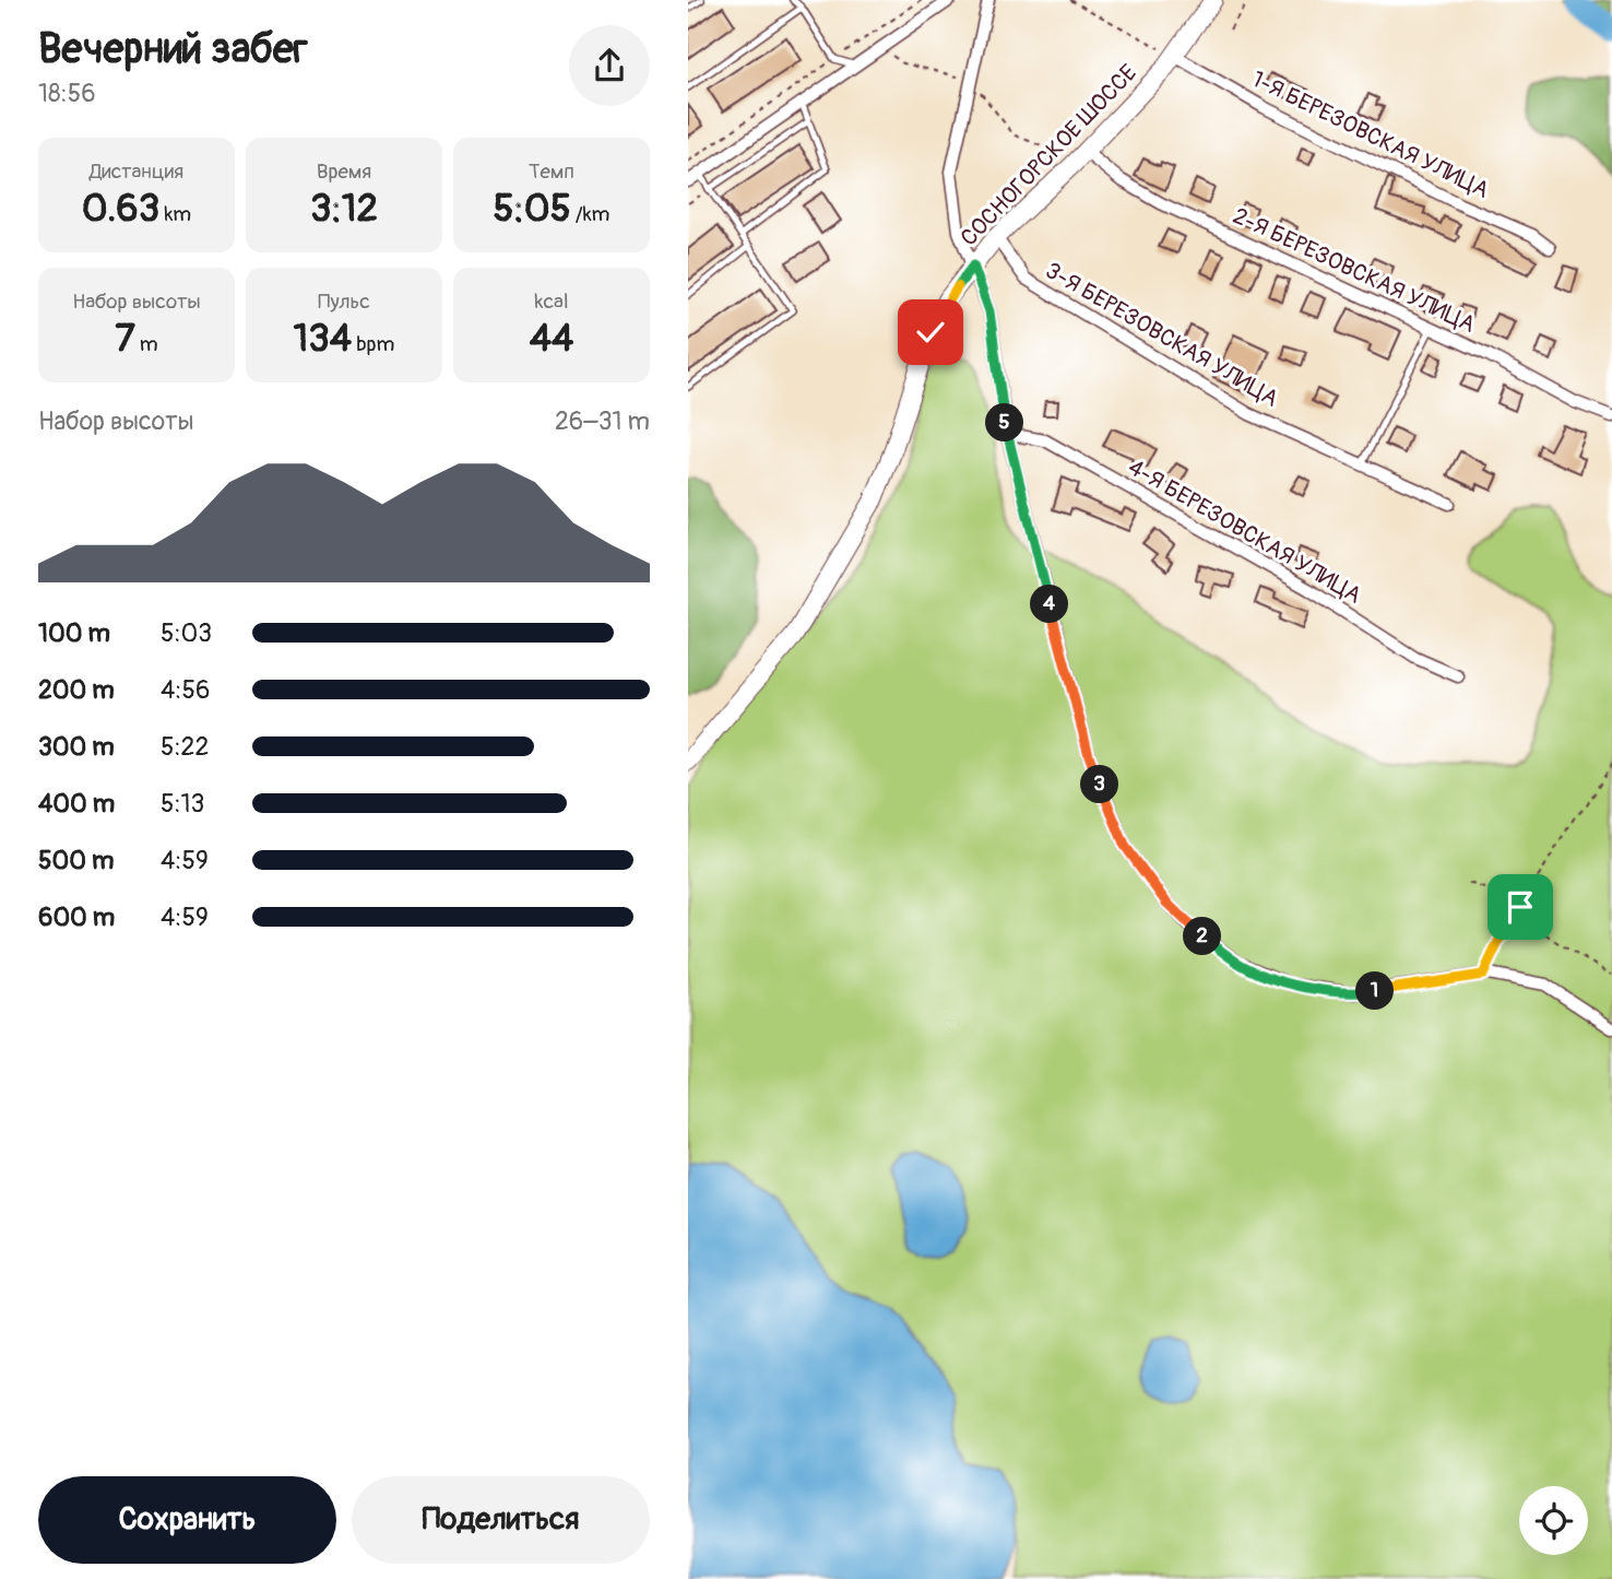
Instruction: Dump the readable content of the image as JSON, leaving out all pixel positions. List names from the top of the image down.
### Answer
{
  "streets": {
    "main road": ["СОСНОГОРСКОЕ ШОССЕ"],
    "street": [
      "1-Я БЕРЕЗОВСКАЯ УЛИЦА",
      "2-Я БЕРЕЗОВСКАЯ УЛИЦА",
      "3-Я БЕРЕЗОВСКАЯ УЛИЦА",
      "4-Я БЕРЕЗОВСКАЯ УЛИЦА"
    ]
  },
  "crossings": [
    ["1-Я БЕРЕЗОВСКАЯ УЛИЦА", "СОСНОГОРСКОЕ ШОССЕ"],
    ["СОСНОГОРСКОЕ ШОССЕ", "2-Я БЕРЕЗОВСКАЯ УЛИЦА"],
    ["СОСНОГОРСКОЕ ШОССЕ", "3-Я БЕРЕЗОВСКАЯ УЛИЦА"]
  ],
  "page": {
    "heading": ["Вечерний забег", "18:56"],
    "stats": [
      ["Дистанция", "0.63 km"],
      ["Время", "3:12"],
      ["Темп", "5:05 /km"],
      ["Набор высоты", "7 m"],
      ["Пульс", "134 bpm"],
      ["kcal", "44"]
    ],
    "chart": ["Набор высоты", "26–31 m"],
    "pins": [
      "5",
      "4",
      "3",
      "2",
      "1"
    ],
    "list": [
      {
        "name": "100 m",
        "note": "5:03"
      },
      {
        "name": "200 m",
        "note": "4:56"
      },
      {
        "name": "300 m",
        "note": "5:22"
      },
      {
        "name": "400 m",
        "note": "5:13"
      },
      {
        "name": "500 m",
        "note": "4:59"
      },
      {
        "name": "600 m",
        "note": "4:59"
      }
    ],
    "buttons": ["Сохранить", "Поделиться"]
  }
}
